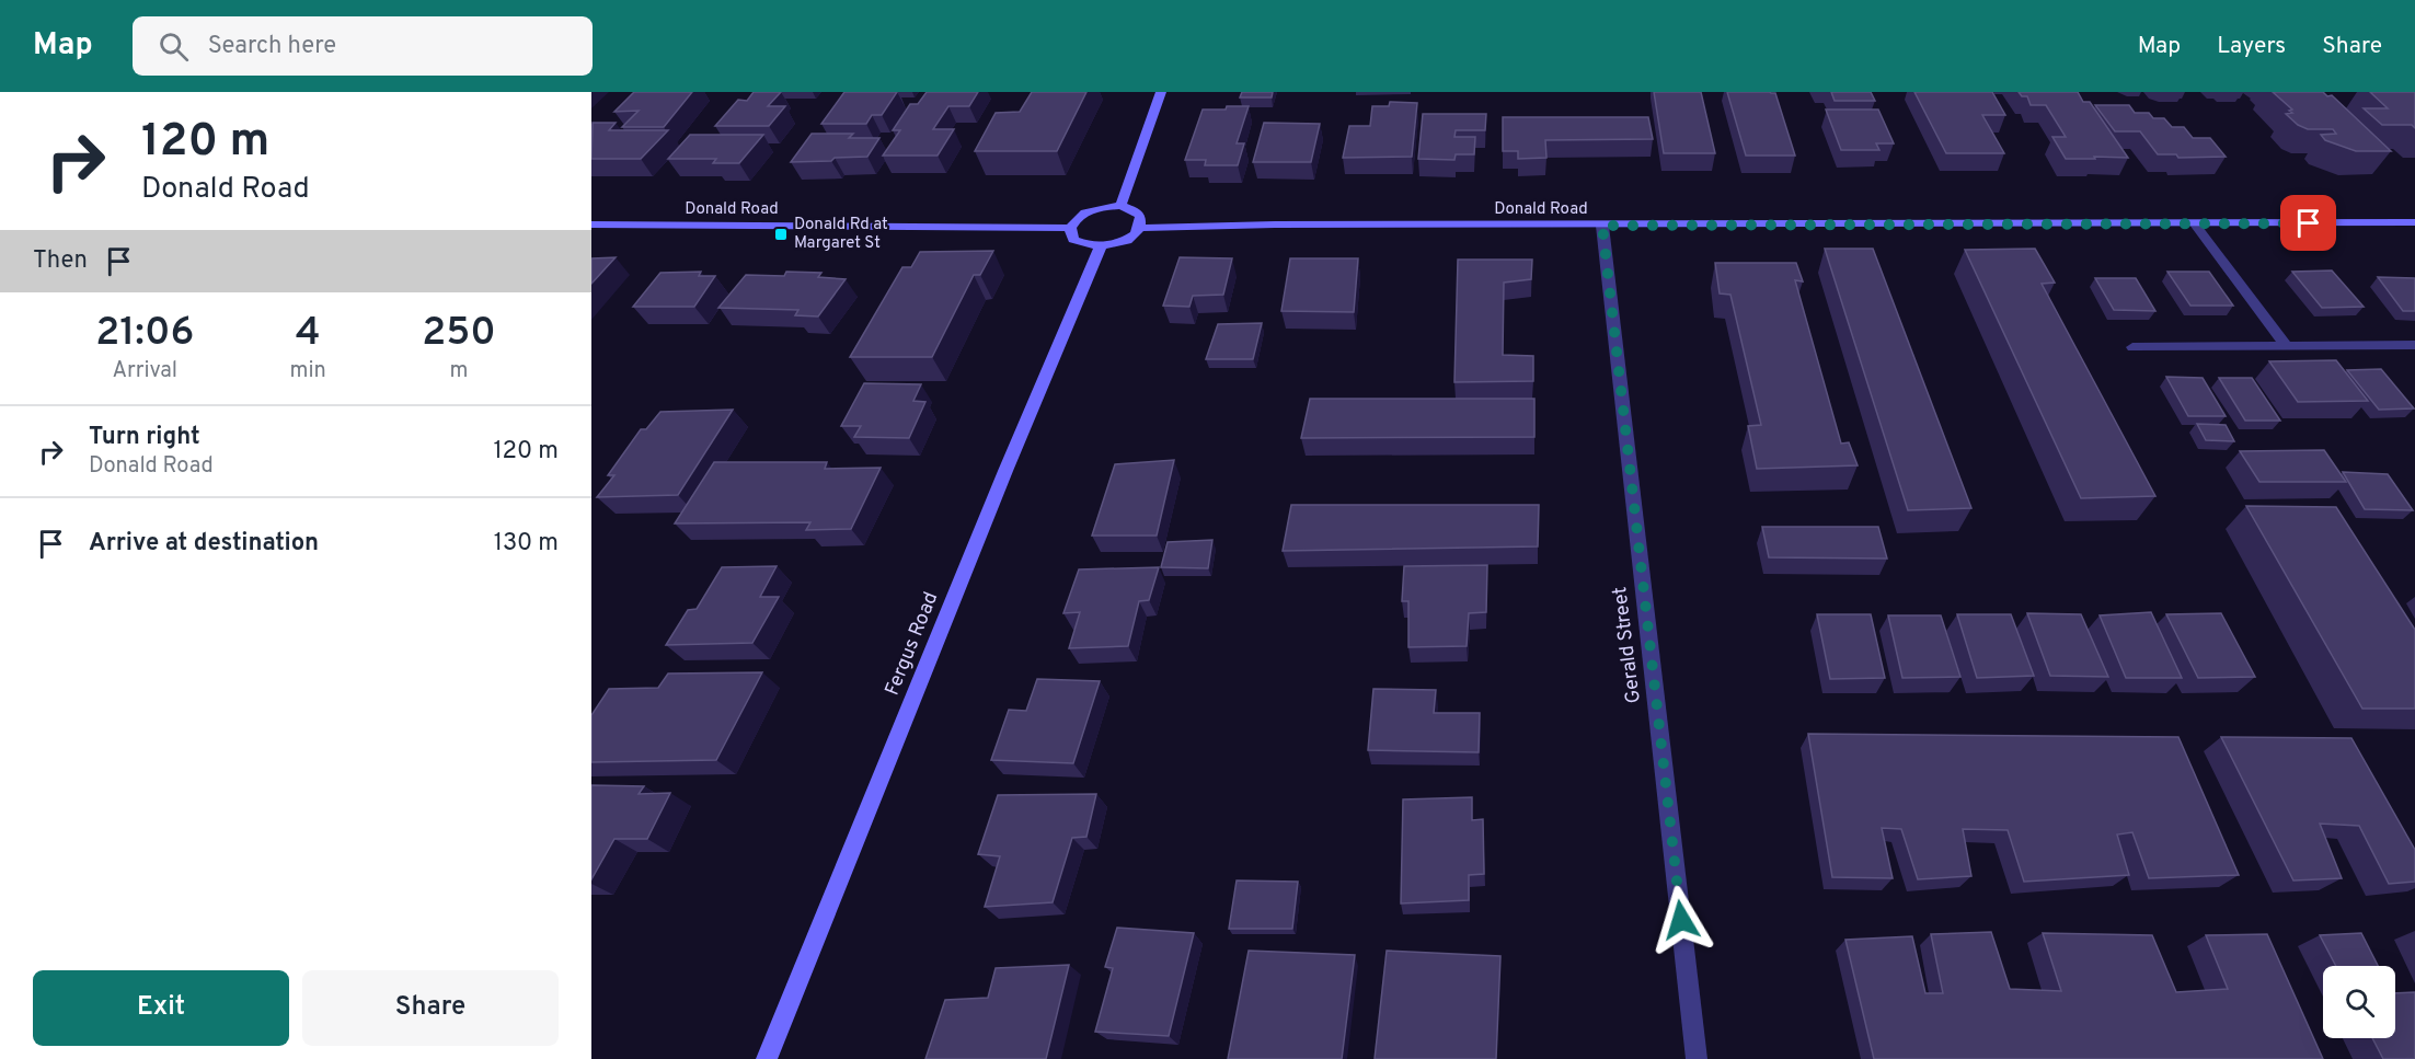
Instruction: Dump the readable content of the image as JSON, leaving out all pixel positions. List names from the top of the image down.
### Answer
{
  "streets": {
    "street": ["Donald Road", "Fergus Road", "Gerald Street"]
  },
  "crossings": [
    ["Donald Road", "Gerald Street"]
  ],
  "places": {
    "transit": ["Donald Rd at Margaret St"]
  },
  "page": {
    "header": "Map",
    "search": "Search here",
    "nav": ["Map", "Layers", "Share"],
    "turn": ["120 m", "Donald Road"],
    "then": "Then",
    "eta": [
      "21:06",
      "Arrival",
      "4",
      "min",
      "250",
      "m"
    ],
    "list": [
      {
        "name": "Turn right",
        "note": "Donald Road",
        "value": "120 m"
      },
      {
        "name": "Arrive at destination",
        "value": "130 m"
      }
    ],
    "buttons": ["Exit", "Share"]
  }
}
